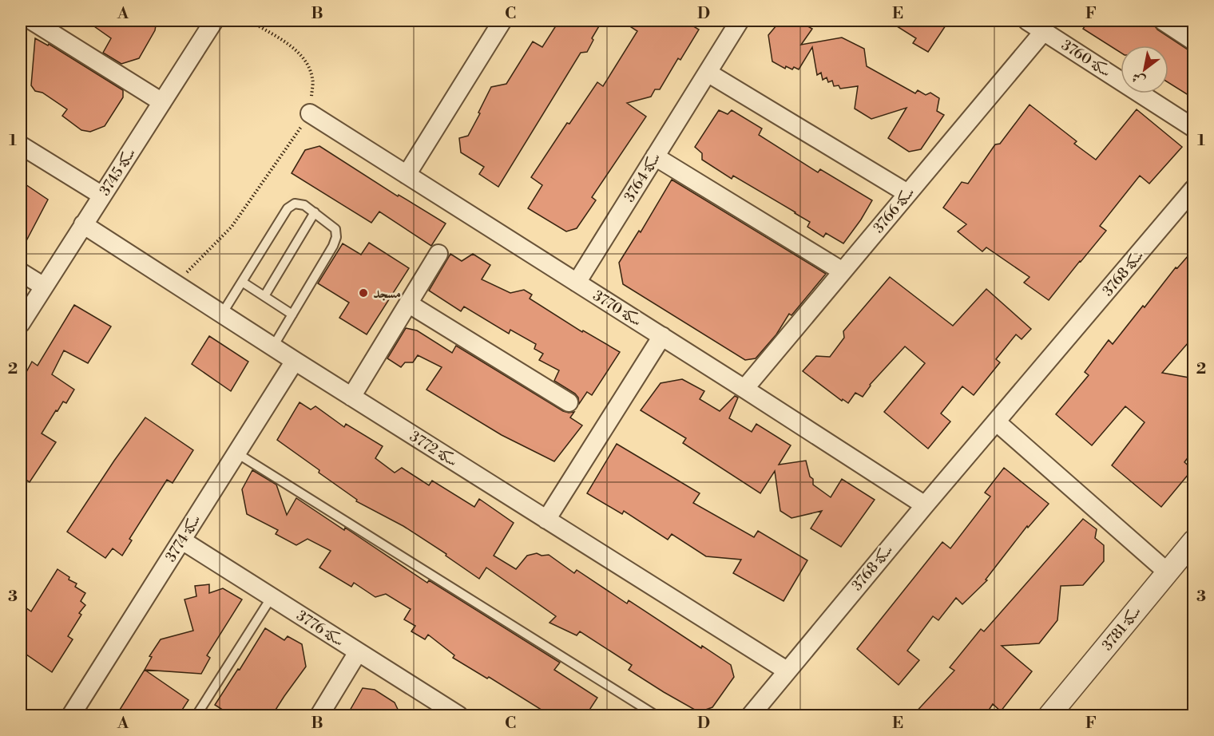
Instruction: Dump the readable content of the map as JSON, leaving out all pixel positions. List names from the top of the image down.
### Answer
{
  "streets": {
    "street": [
      "سكة 3760",
      "سكة 3745",
      "سكة 3764",
      "سكة 3766",
      "سكة 3768",
      "سكة 3770",
      "سكة 3772",
      "سكة 3774",
      "سكة 3776",
      "سكة 3781"
    ]
  },
  "crossings": [
    ["سكة 3760", "سكة 3766"],
    ["سكة 3745", "سكة 3772"],
    ["سكة 3764", "سكة 3770"],
    ["سكة 3766", "سكة 3770"],
    ["سكة 3768", "سكة 3770"],
    ["سكة 3768", "سكة 3772"],
    ["سكة 3772", "سكة 3774"],
    ["سكة 3774", "سكة 3776"]
  ],
  "places": ["مسجد"],
  "north": "bottom left",
  "grid": {
    "columns": [
      "A",
      "B",
      "C",
      "D",
      "E",
      "F"
    ],
    "rows": ["1", "2", "3"]
  }
}
